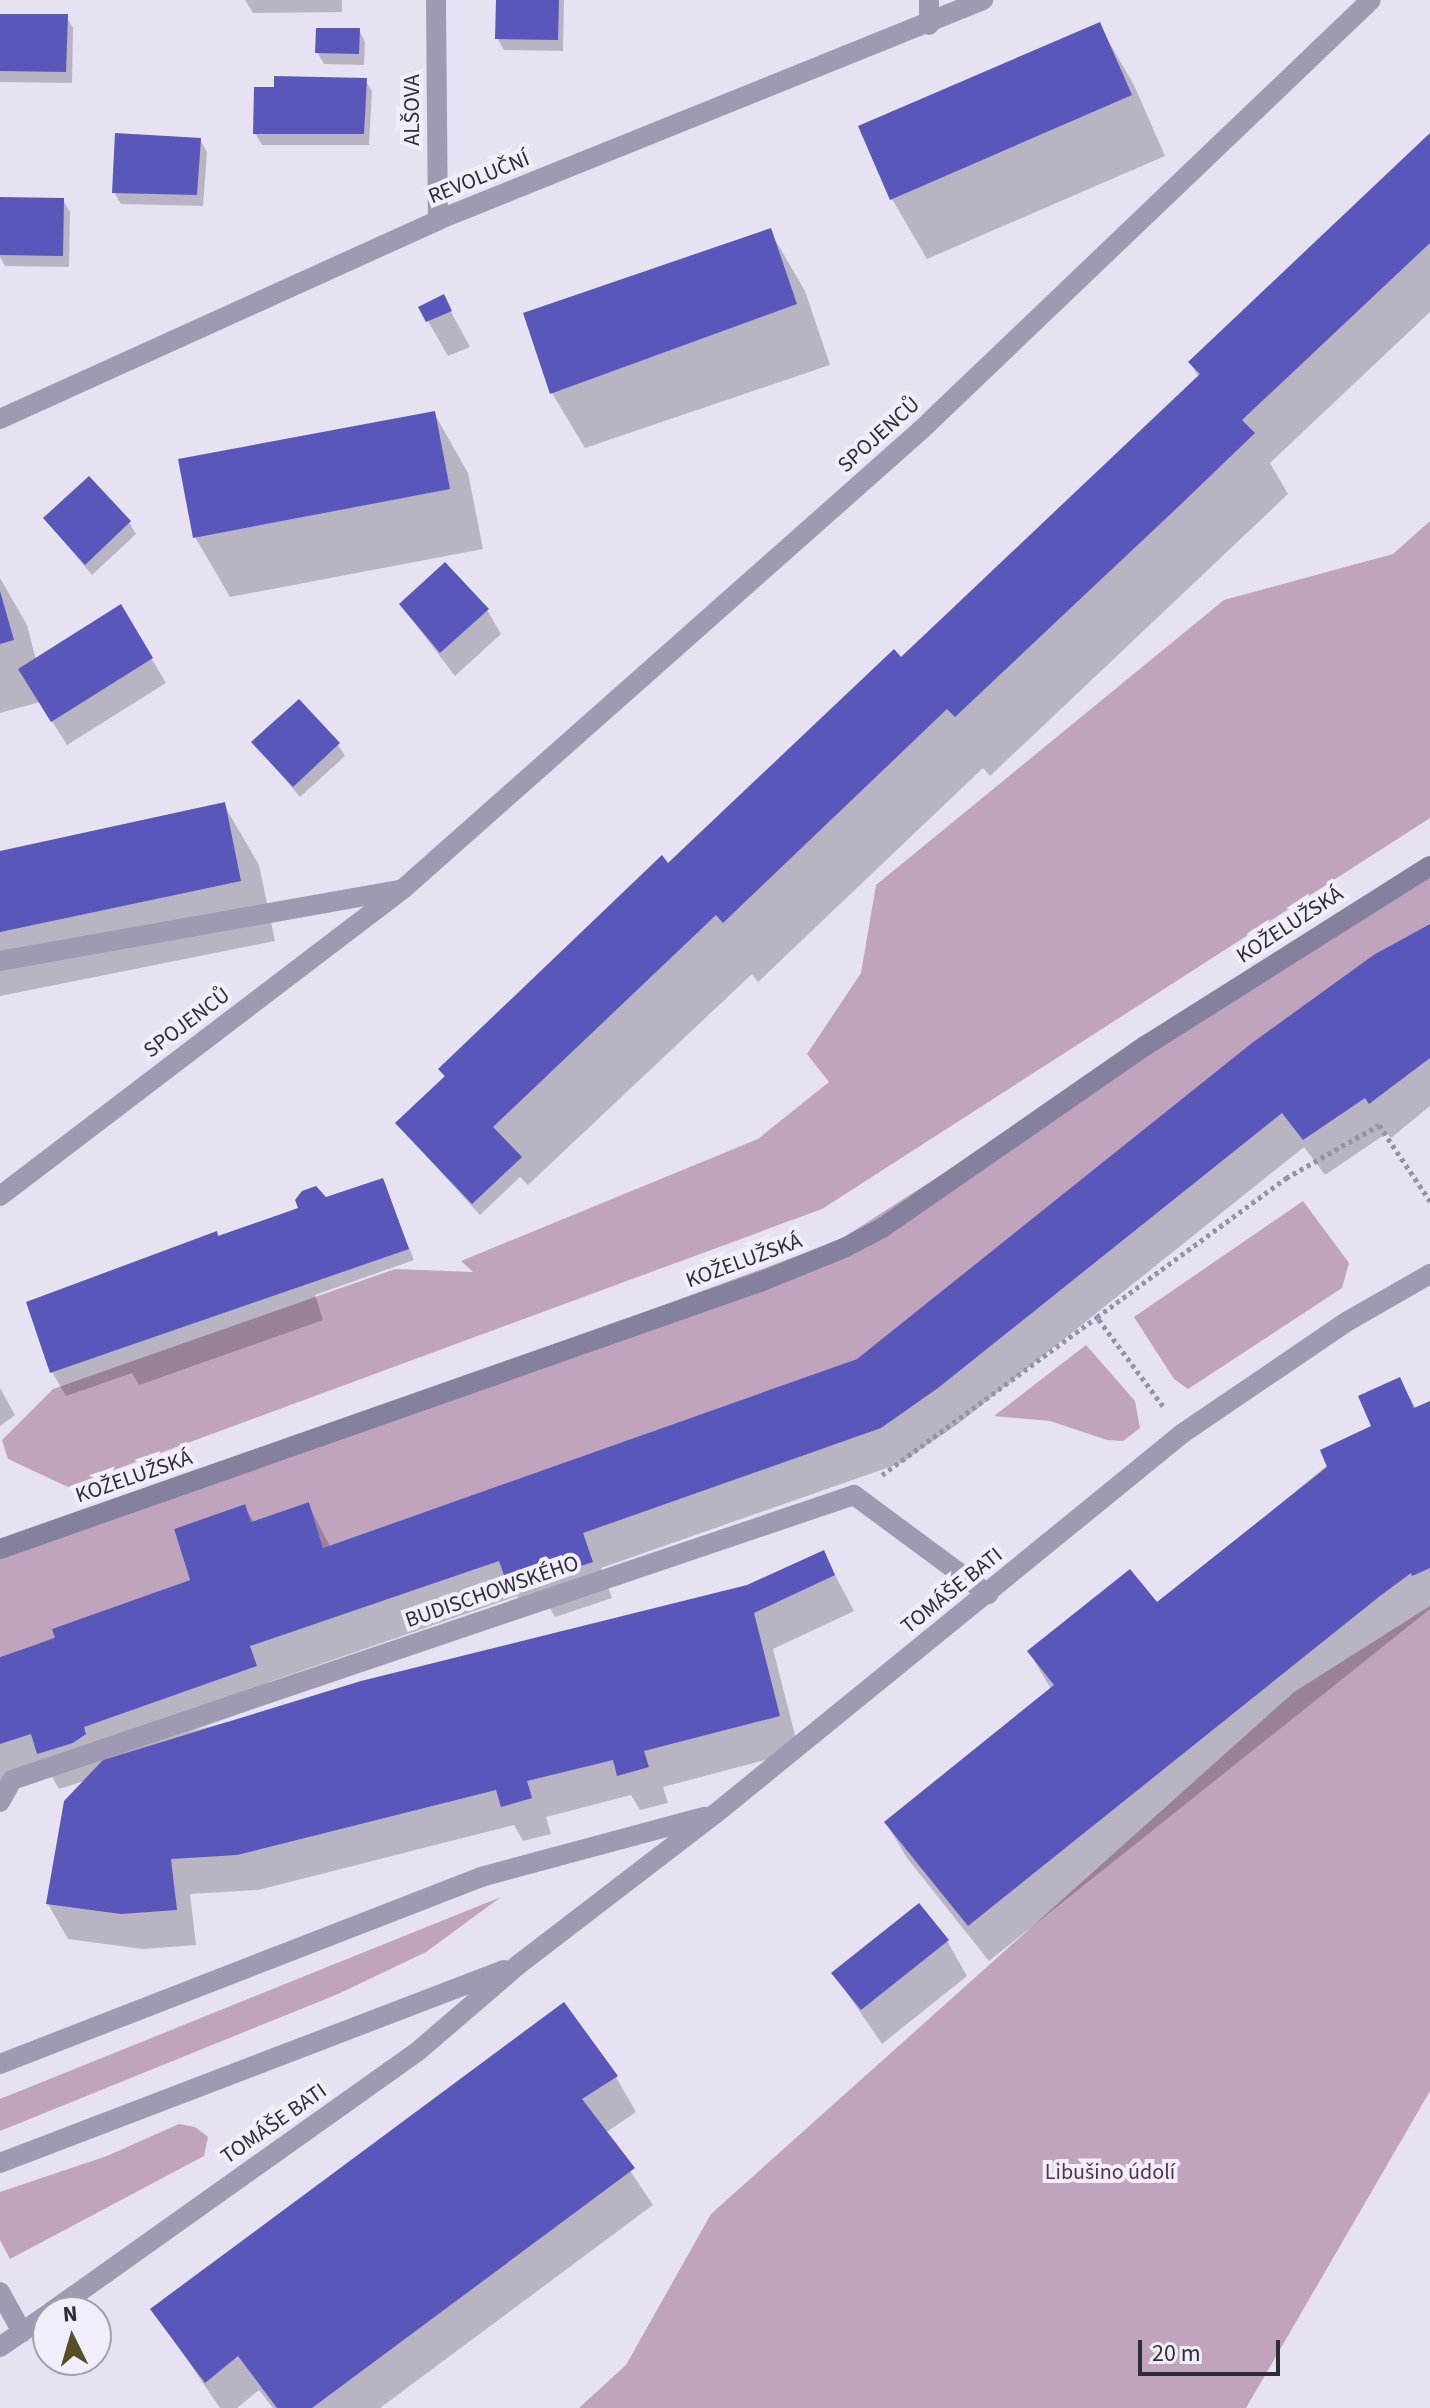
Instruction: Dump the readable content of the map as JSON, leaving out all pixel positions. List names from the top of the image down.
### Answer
{
  "streets": {
    "main road": ["KOŽELUŽSKÁ"],
    "street": [
      "ALŠOVA",
      "REVOLUČNÍ",
      "SPOJENCŮ",
      "TOMÁŠE BATI",
      "BUDISCHOWSKÉHO"
    ]
  },
  "crossings": [
    ["ALŠOVA", "REVOLUČNÍ"]
  ],
  "parks": ["Libušino údolí"],
  "scale_bar": "20 m",
  "north": "top"
}
